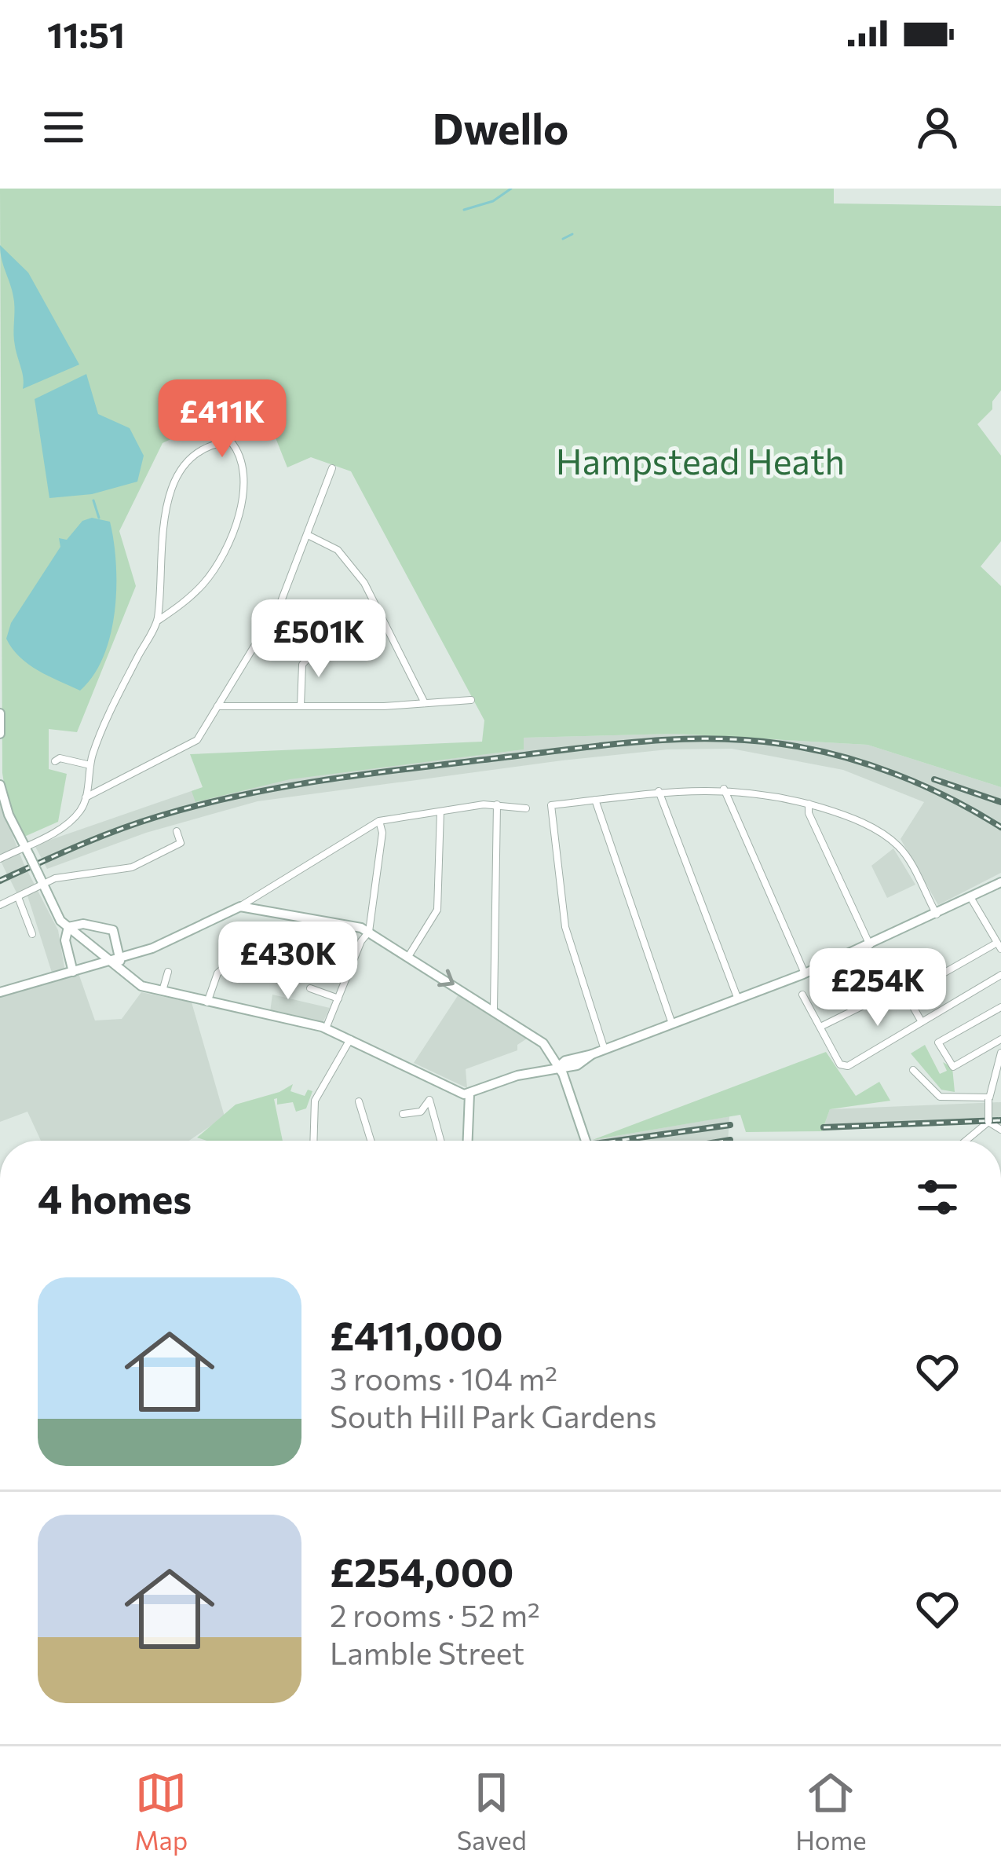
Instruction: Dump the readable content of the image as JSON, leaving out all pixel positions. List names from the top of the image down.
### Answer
{
  "parks": ["Hampstead Heath"],
  "page": {
    "status": "11:51",
    "header": "Dwello",
    "price": [
      "£411K",
      "£501K",
      "£430K",
      "£254K"
    ],
    "heading": "4 homes",
    "list": [
      {
        "name": "£411,000",
        "note": "3 rooms · 104 m² · South Hill Park Gardens"
      },
      {
        "name": "£254,000",
        "note": "2 rooms · 52 m² · Lamble Street"
      }
    ],
    "tabs": ["Map", "Saved", "Home"]
  }
}
